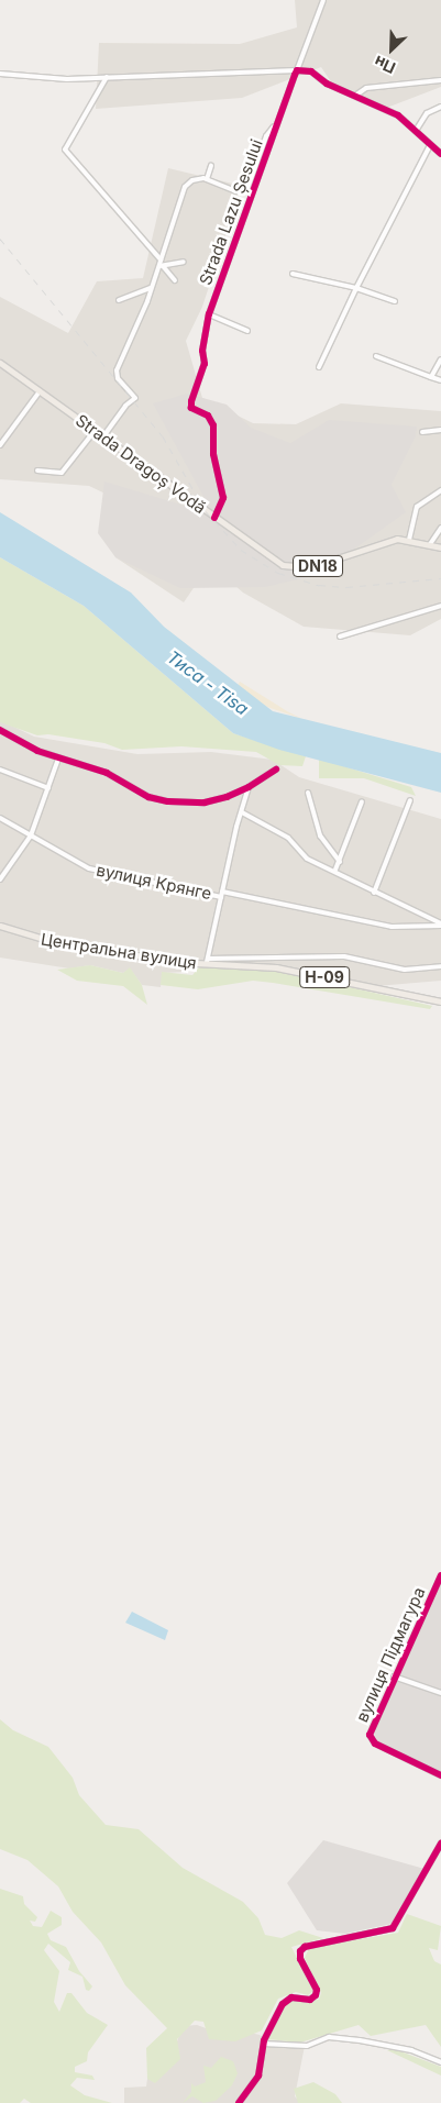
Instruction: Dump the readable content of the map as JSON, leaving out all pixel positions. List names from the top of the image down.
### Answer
{
  "streets": {
    "main road": [
      "Strada Dragoș Vodă",
      "DN18",
      "Центральна вулиця",
      "Н-09"
    ],
    "street": ["Strada Lazu Șesului", "вулиця Крянге", "вулиця Підмагура"]
  },
  "crossings": [
    ["Strada Lazu Șesului", "Strada Dragoș Vodă"],
    ["Центральна вулиця", "Н-09"]
  ],
  "water": ["Тиса - Tisa"],
  "north": "bottom left"
}
